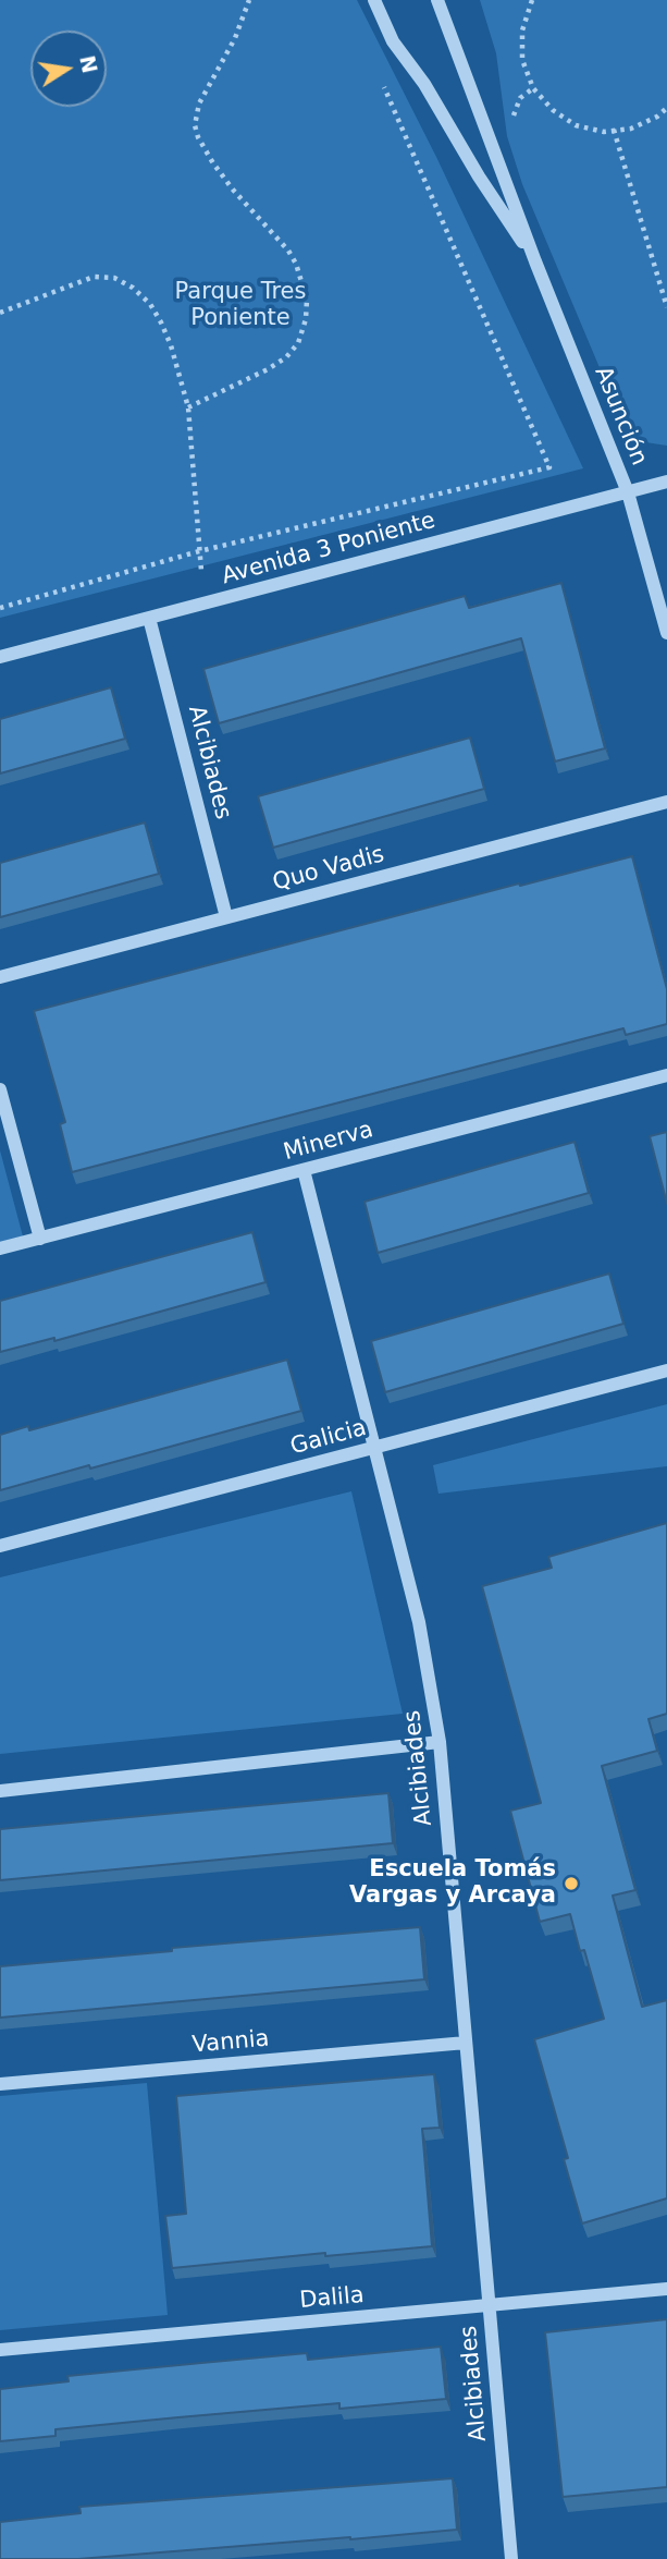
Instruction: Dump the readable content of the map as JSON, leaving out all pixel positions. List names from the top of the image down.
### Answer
{
  "streets": {
    "street": [
      "Asunción",
      "Avenida 3 Poniente",
      "Alcibiades",
      "Quo Vadis",
      "Minerva",
      "Galicia",
      "Vannia",
      "Dalila"
    ]
  },
  "crossings": [
    ["Asunción", "Avenida 3 Poniente"],
    ["Avenida 3 Poniente", "Alcibiades"],
    ["Alcibiades", "Quo Vadis"],
    ["Alcibiades", "Minerva"],
    ["Alcibiades", "Galicia"],
    ["Alcibiades", "Vannia"],
    ["Alcibiades", "Dalila"]
  ],
  "parks": ["Parque Tres Poniente"],
  "places": ["Escuela Tomás Vargas y Arcaya"],
  "north": "right"
}
